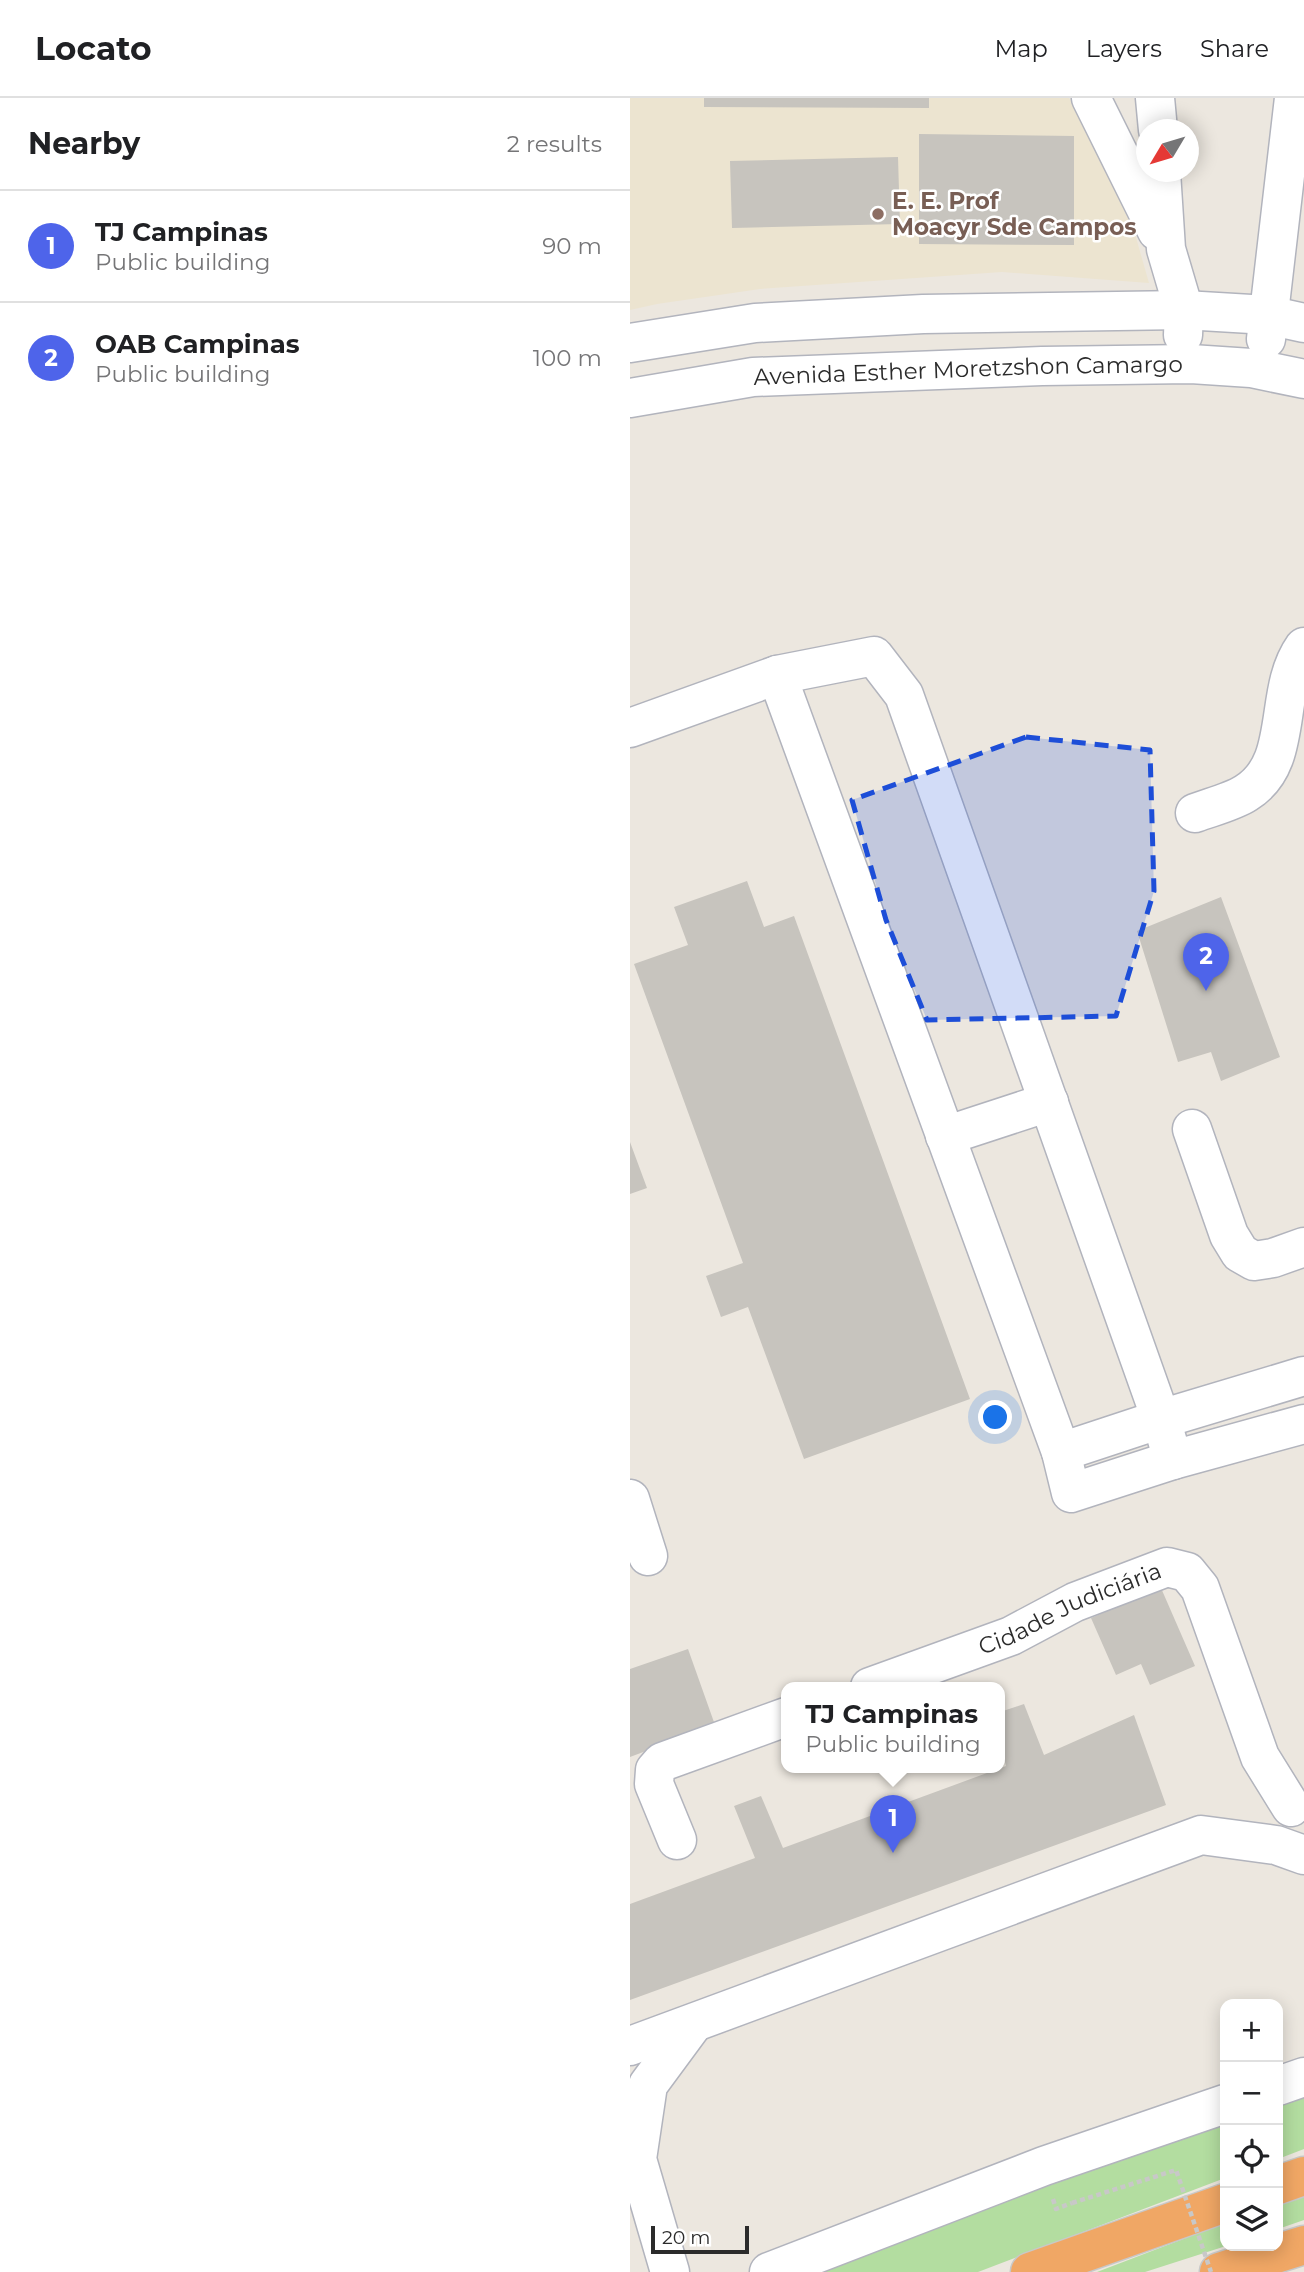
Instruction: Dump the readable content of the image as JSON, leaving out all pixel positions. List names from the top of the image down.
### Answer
{
  "streets": {
    "street": ["Avenida Esther Moretzshon Camargo", "Cidade Judiciária"]
  },
  "places": ["E. E. Prof Moacyr Sde Campos"],
  "scale_bar": "20 m",
  "north": "bottom left",
  "page": {
    "header": "Locato",
    "nav": ["Map", "Layers", "Share"],
    "heading": ["Nearby", "2 results"],
    "list": [
      {
        "mark": "1",
        "name": "TJ Campinas",
        "note": "Public building",
        "value": "90 m"
      },
      {
        "mark": "2",
        "name": "OAB Campinas",
        "note": "Public building",
        "value": "100 m"
      }
    ],
    "pins": ["2", "1"],
    "popup": ["TJ Campinas", "Public building"],
    "map_buttons": ["+", "−"],
    "scale": "20 m"
  }
}
